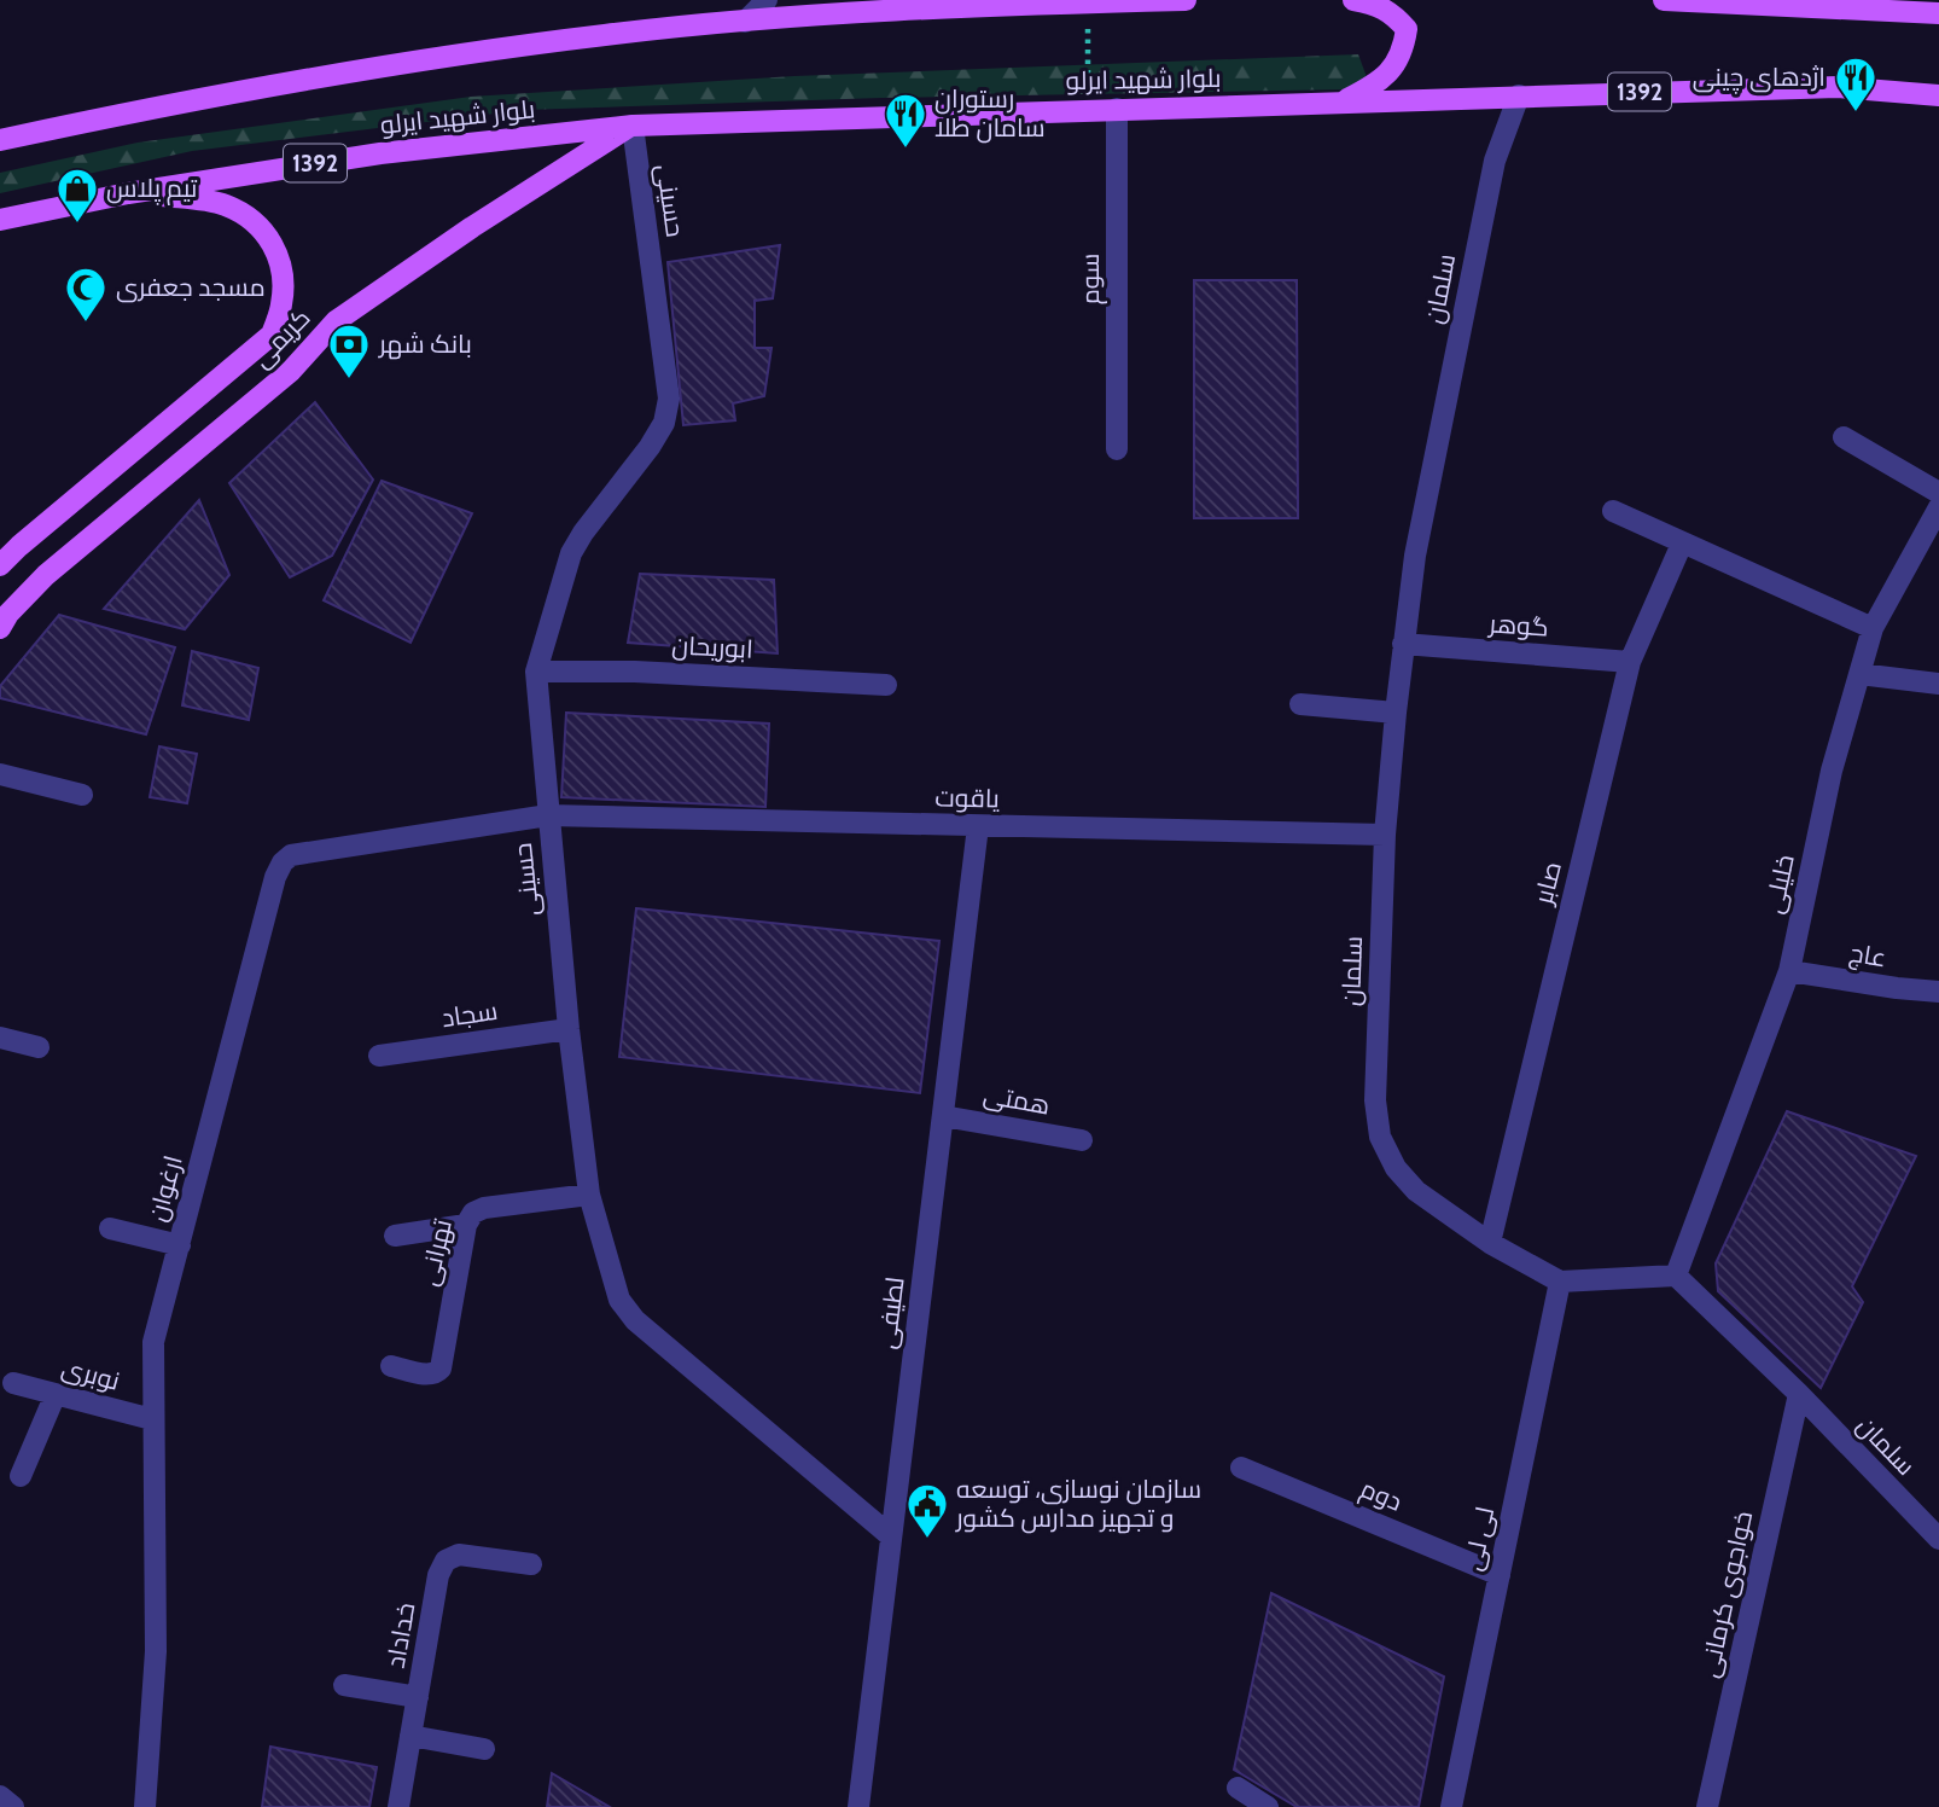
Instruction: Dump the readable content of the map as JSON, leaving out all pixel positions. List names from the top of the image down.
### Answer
{
  "streets": {
    "main road": ["بلوار شهید ایرلو", "1392", "کریمی"],
    "street": [
      "حسینی",
      "سوم",
      "سلمان",
      "گوهر",
      "ابوریحان",
      "یاقوت",
      "صابر",
      "خلیلی",
      "عاج",
      "سجاد",
      "همتی",
      "ارغوان",
      "تهرانی",
      "لطیفی",
      "نوبری",
      "دوم",
      "لی لی",
      "خواجوی کرمانی",
      "خداداد"
    ]
  },
  "crossings": [
    ["بلوار شهید ایرلو", "حسینی"],
    ["بلوار شهید ایرلو", "سوم"],
    ["بلوار شهید ایرلو", "سلمان"],
    ["بلوار شهید ایرلو", "کریمی"],
    ["حسینی", "کریمی"],
    ["حسینی", "ابوریحان"],
    ["حسینی", "یاقوت"],
    ["حسینی", "سجاد"],
    ["حسینی", "ارغوان"],
    ["حسینی", "تهرانی"],
    ["حسینی", "لطیفی"],
    ["سلمان", "گوهر"],
    ["سلمان", "یاقوت"],
    ["سلمان", "صابر"],
    ["سلمان", "خلیلی"],
    ["سلمان", "لی لی"],
    ["سلمان", "خواجوی کرمانی"],
    ["گوهر", "صابر"],
    ["یاقوت", "ارغوان"],
    ["یاقوت", "لطیفی"],
    ["خلیلی", "عاج"],
    ["همتی", "لطیفی"],
    ["ارغوان", "نوبری"],
    ["دوم", "لی لی"]
  ],
  "places": {
    "restaurant": ["اژدهای چینی", "رستوران سامان طلا"],
    "shop": ["تیم پلاس"],
    "mosque": ["مسجد جعفری"],
    "bank": ["بانک شهر"],
    "public building": ["سازمان نوسازی، توسعه و تجهیز مدارس کشور"]
  }
}
